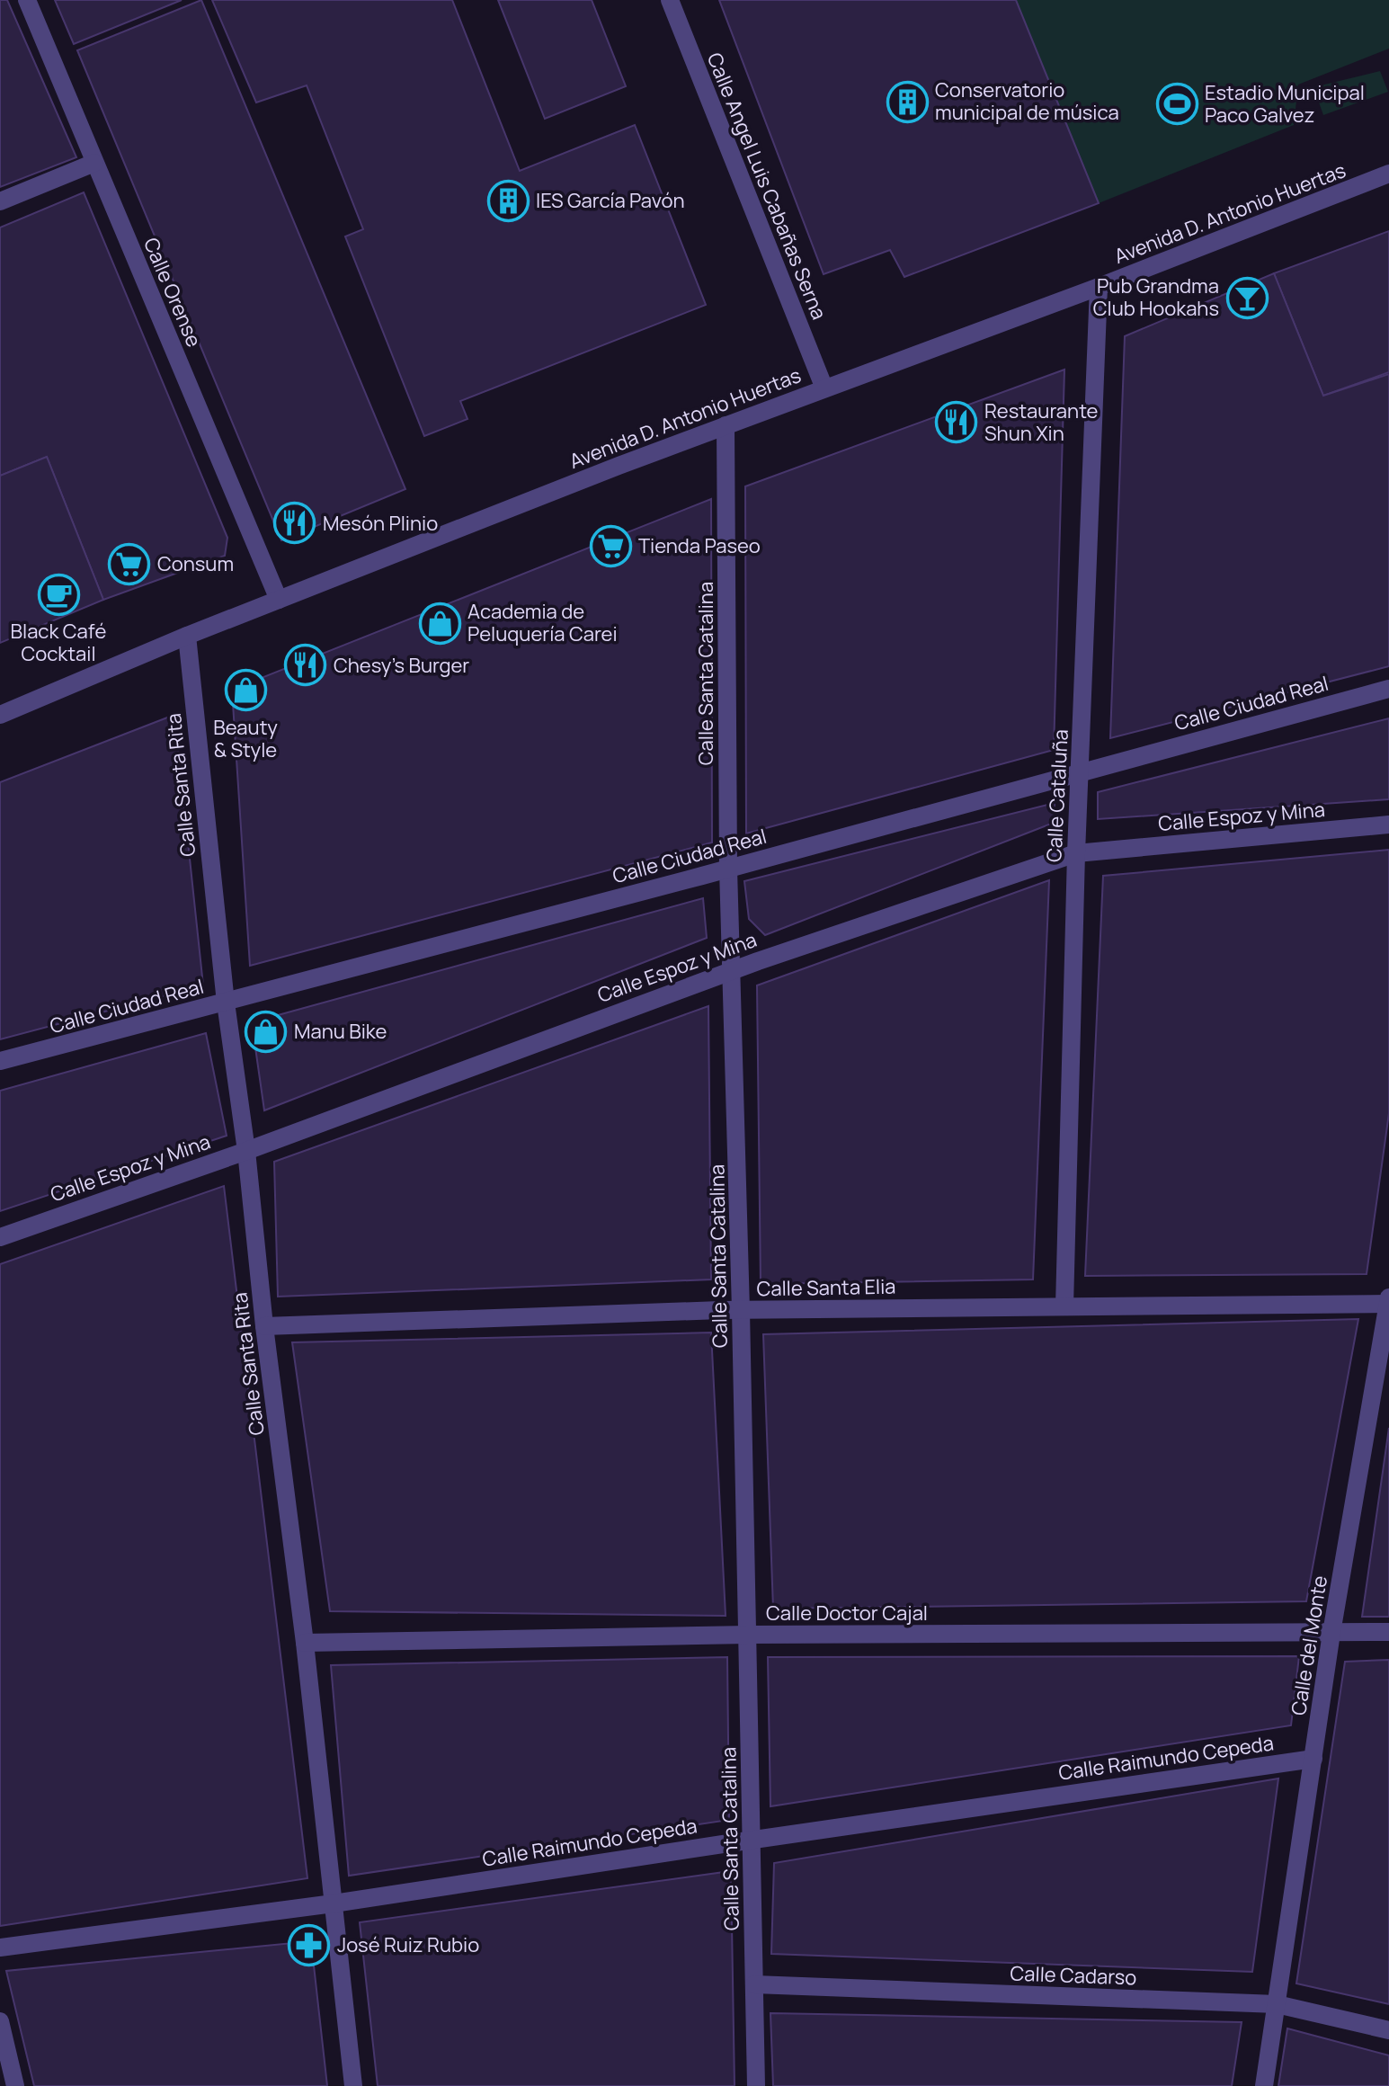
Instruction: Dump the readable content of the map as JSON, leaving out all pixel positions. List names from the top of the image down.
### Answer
{
  "streets": {
    "street": [
      "Calle Angel Luis Cabañas Serna",
      "Avenida D. Antonio Huertas",
      "Calle Orense",
      "Calle Santa Catalina",
      "Calle Ciudad Real",
      "Calle Santa Rita",
      "Calle Cataluña",
      "Calle Espoz y Mina",
      "Calle Santa Elia",
      "Calle Doctor Cajal",
      "Calle del Monte",
      "Calle Raimundo Cepeda",
      "Calle Cadarso"
    ]
  },
  "crossings": [
    ["Calle Angel Luis Cabañas Serna", "Avenida D. Antonio Huertas"],
    ["Avenida D. Antonio Huertas", "Calle Orense"],
    ["Avenida D. Antonio Huertas", "Calle Santa Catalina"],
    ["Avenida D. Antonio Huertas", "Calle Santa Rita"],
    ["Avenida D. Antonio Huertas", "Calle Cataluña"],
    ["Calle Santa Catalina", "Calle Ciudad Real"],
    ["Calle Santa Catalina", "Calle Espoz y Mina"],
    ["Calle Santa Catalina", "Calle Santa Elia"],
    ["Calle Santa Catalina", "Calle Doctor Cajal"],
    ["Calle Santa Catalina", "Calle Raimundo Cepeda"],
    ["Calle Santa Catalina", "Calle Cadarso"],
    ["Calle Ciudad Real", "Calle Santa Rita"],
    ["Calle Ciudad Real", "Calle Cataluña"],
    ["Calle Santa Rita", "Calle Espoz y Mina"],
    ["Calle Santa Rita", "Calle Santa Elia"],
    ["Calle Santa Rita", "Calle Doctor Cajal"],
    ["Calle Santa Rita", "Calle Raimundo Cepeda"],
    ["Calle Cataluña", "Calle Espoz y Mina"],
    ["Calle Cataluña", "Calle Santa Elia"],
    ["Calle Santa Elia", "Calle del Monte"],
    ["Calle Doctor Cajal", "Calle del Monte"],
    ["Calle del Monte", "Calle Raimundo Cepeda"],
    ["Calle del Monte", "Calle Cadarso"]
  ],
  "places": {
    "building": ["Conservatorio municipal de música", "IES García Pavón"],
    "sports": ["Estadio Municipal Paco Galvez"],
    "bar": ["Pub Grandma Club Hookahs"],
    "restaurant": ["Restaurante Shun Xin", "Mesón Plinio", "Chesy's Burger"],
    "supermarket": ["Tienda Paseo", "Consum"],
    "cafe": ["Black Café Cocktail"],
    "shop": ["Academia de Peluquería Carei", "Beauty & Style", "Manu Bike"],
    "pharmacy": ["José Ruiz Rubio"]
  }
}
